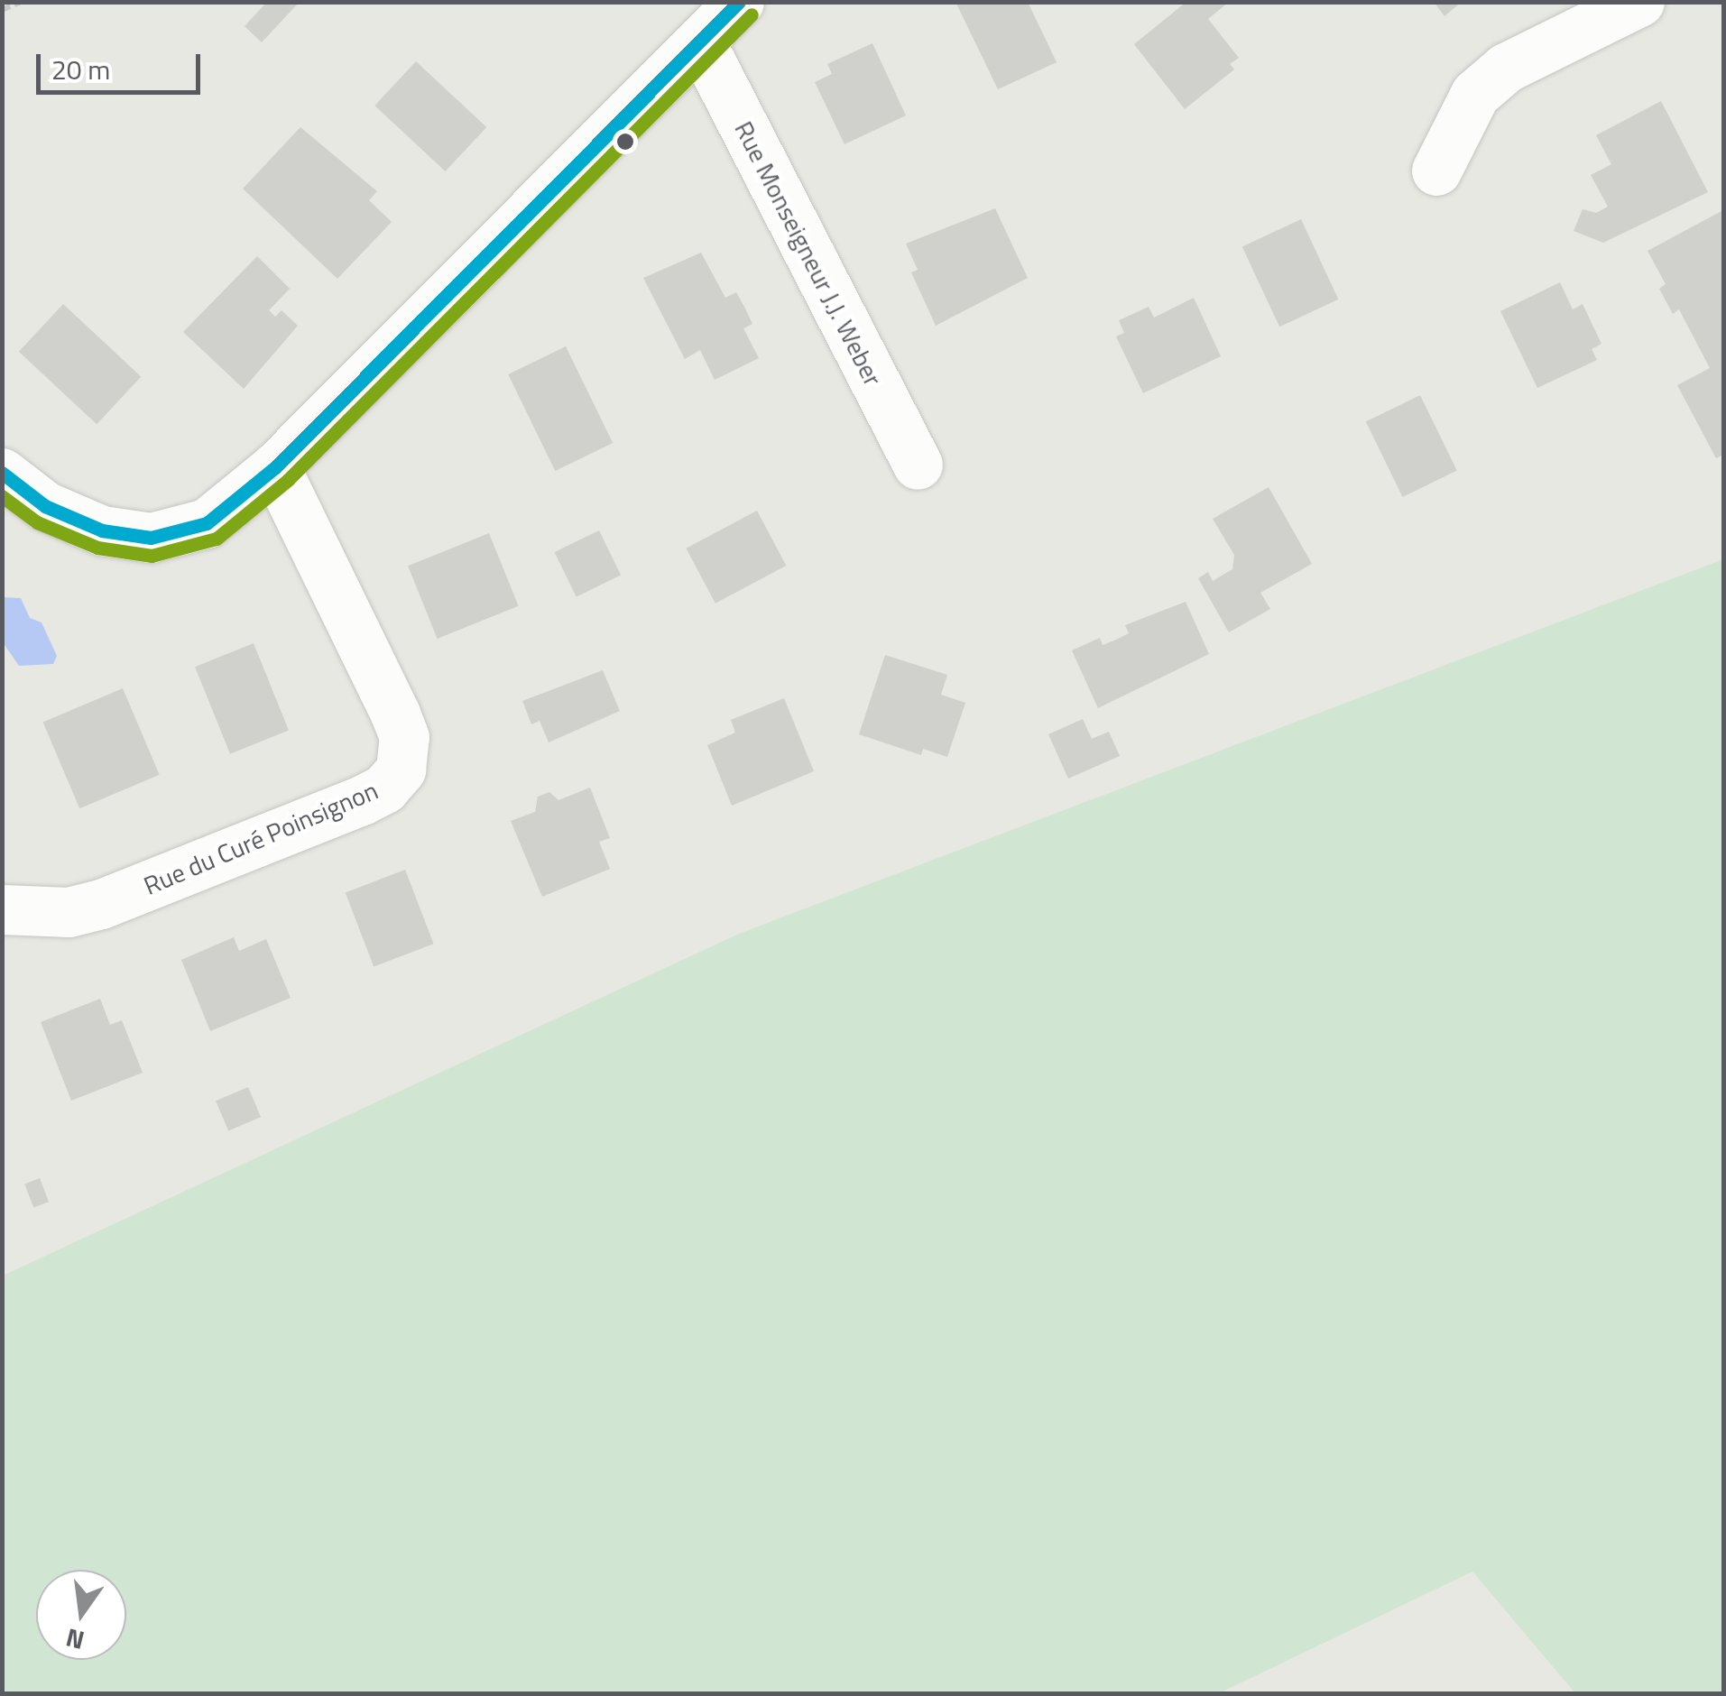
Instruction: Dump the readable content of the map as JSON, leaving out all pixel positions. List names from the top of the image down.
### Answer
{
  "streets": {
    "street": ["Rue Monseigneur J.J. Weber", "Rue du Curé Poinsignon"]
  },
  "scale_bar": "20 m",
  "north": "bottom"
}
